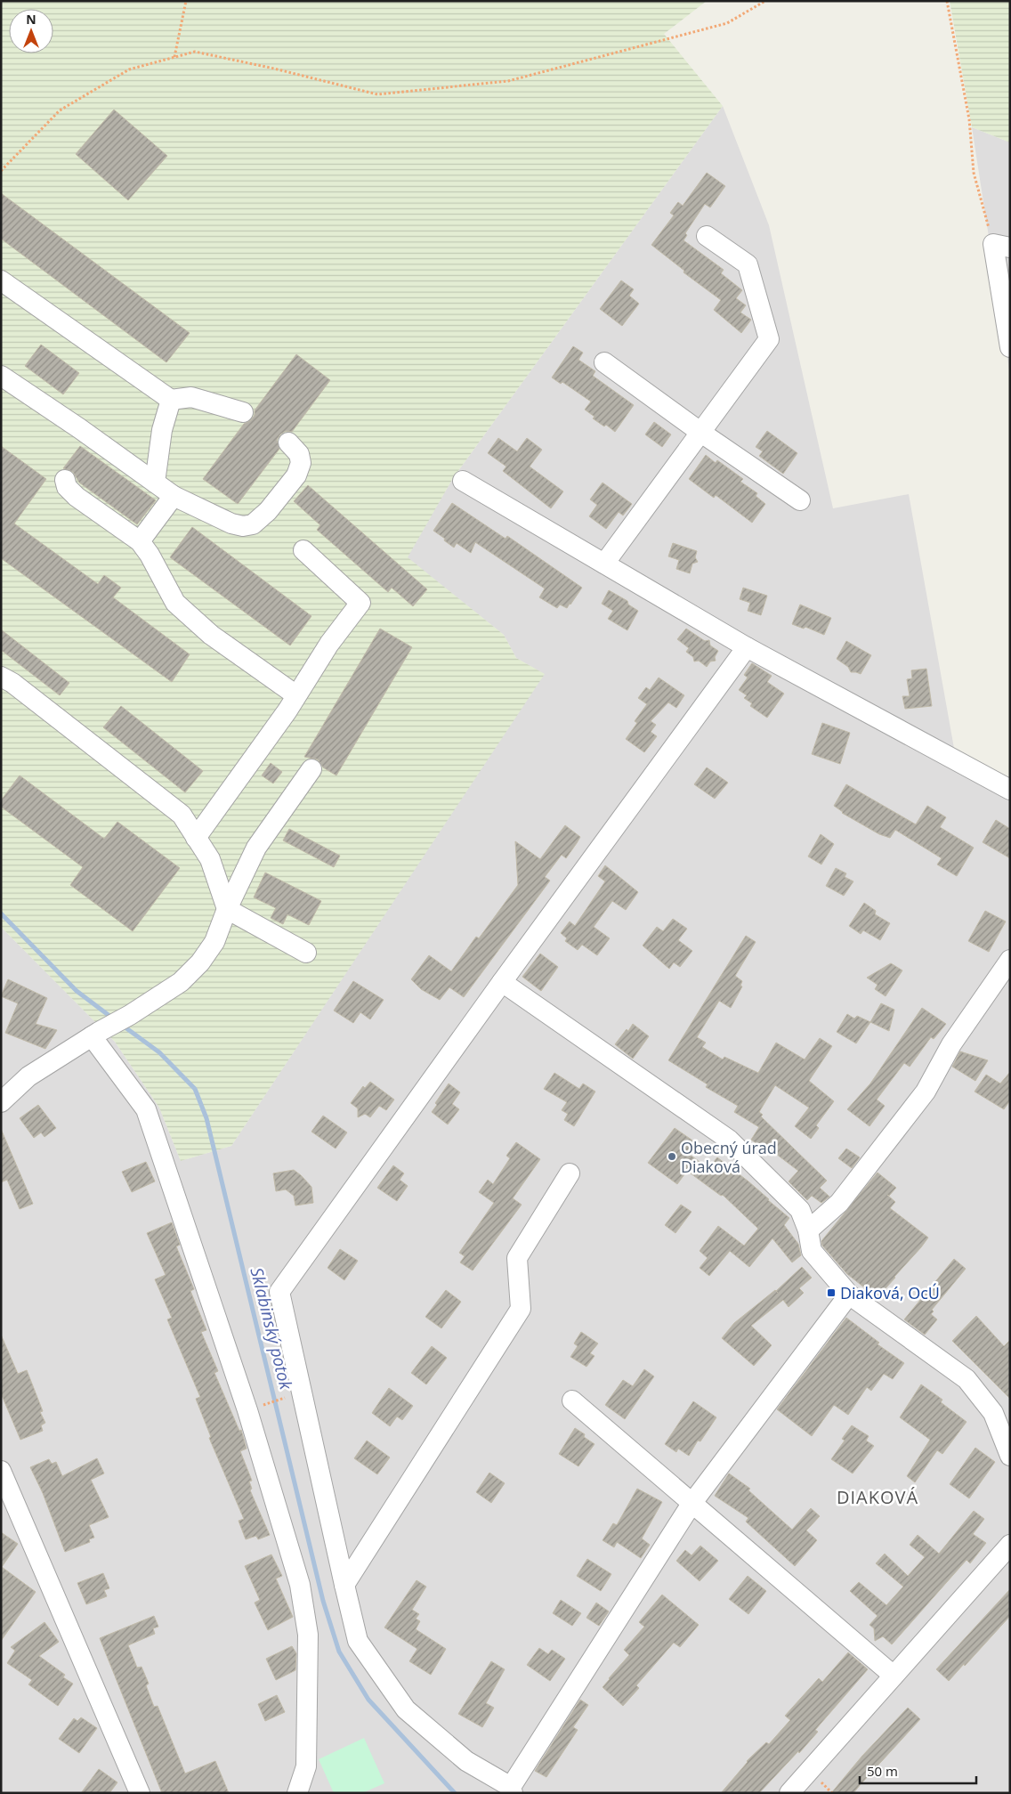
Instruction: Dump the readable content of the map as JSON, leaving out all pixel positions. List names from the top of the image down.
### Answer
{
  "districts": ["DIAKOVÁ"],
  "water": ["Sklabinský potok"],
  "places": {
    "other": ["Obecný úrad Diaková"],
    "transit": ["Diaková, OcÚ"]
  },
  "scale_bar": "50 m",
  "north": "top"
}
